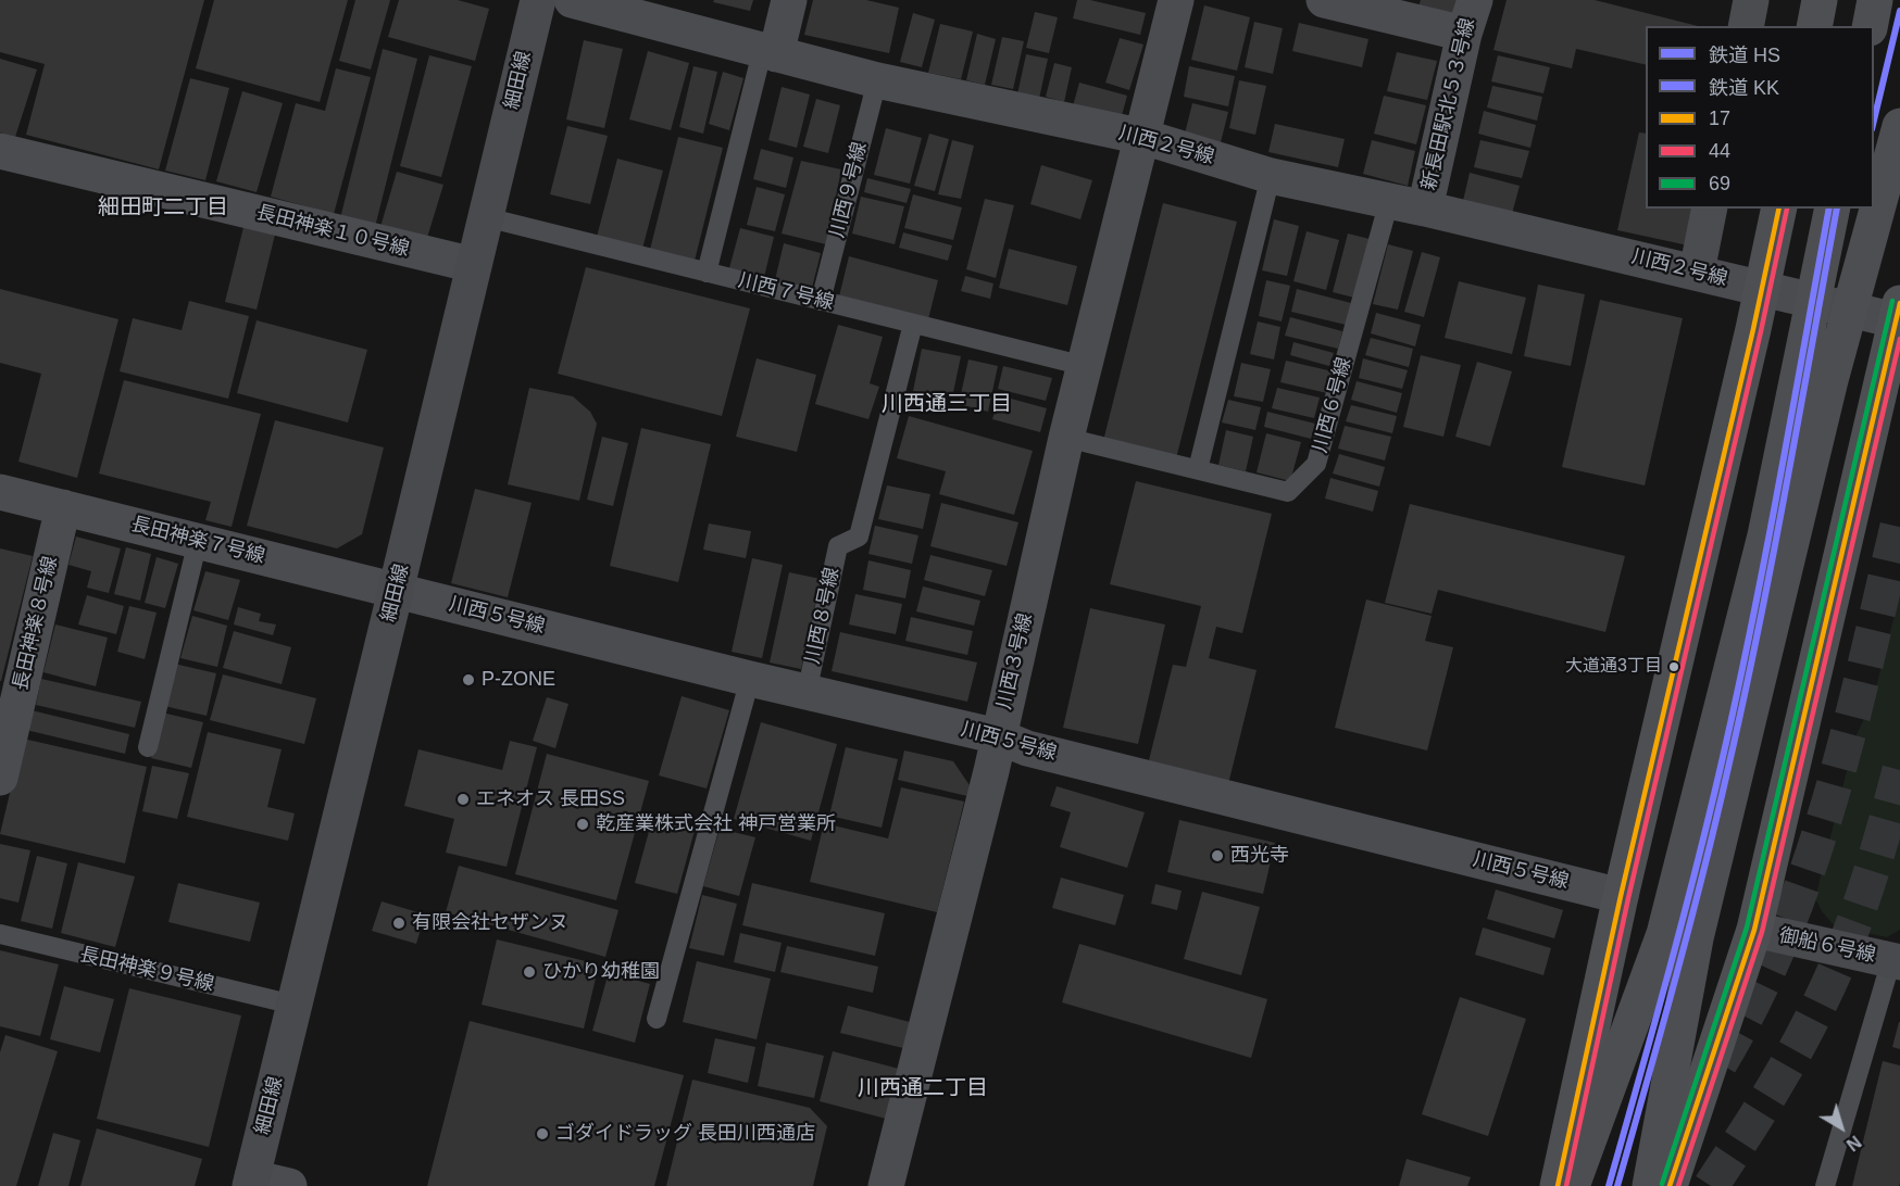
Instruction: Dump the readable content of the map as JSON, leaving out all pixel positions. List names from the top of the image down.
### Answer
{
  "streets": {
    "street": [
      "細田線",
      "新長田駅北５３号線",
      "川西２号線",
      "長田神楽１０号線",
      "長田神楽７号線",
      "川西５号線",
      "長田神楽８号線",
      "川西３号線",
      "御船６号線"
    ],
    "lane": [
      "川西９号線",
      "川西７号線",
      "川西６号線",
      "川西８号線",
      "長田神楽９号線"
    ]
  },
  "crossings": [
    ["細田線", "長田神楽１０号線"],
    ["細田線", "川西７号線"],
    ["細田線", "長田神楽７号線"],
    ["細田線", "川西５号線"],
    ["細田線", "長田神楽９号線"],
    ["新長田駅北５３号線", "川西２号線"],
    ["川西２号線", "川西９号線"],
    ["川西２号線", "川西６号線"],
    ["川西２号線", "川西３号線"],
    ["川西９号線", "川西７号線"],
    ["川西７号線", "川西８号線"],
    ["川西７号線", "川西３号線"],
    ["川西６号線", "川西３号線"],
    ["長田神楽７号線", "川西５号線"],
    ["長田神楽７号線", "長田神楽８号線"],
    ["川西５号線", "川西８号線"],
    ["川西５号線", "川西３号線"]
  ],
  "districts": ["細田町二丁目", "川西通三丁目", "川西通二丁目"],
  "places": [
    "大道通3丁目",
    "P-ZONE",
    "エネオス 長田SS",
    "乾産業株式会社 神戸営業所",
    "西光寺",
    "有限会社セザンヌ",
    "ひかり幼稚園",
    "ゴダイドラッグ 長田川西通店"
  ],
  "lines": [
    "rail line HS",
    "rail line KK",
    "transit line 17",
    "transit line 44",
    "transit line 69"
  ],
  "legend": [
    "鉄道 HS",
    "鉄道 KK",
    "17",
    "44",
    "69"
  ],
  "north": "bottom right"
}
